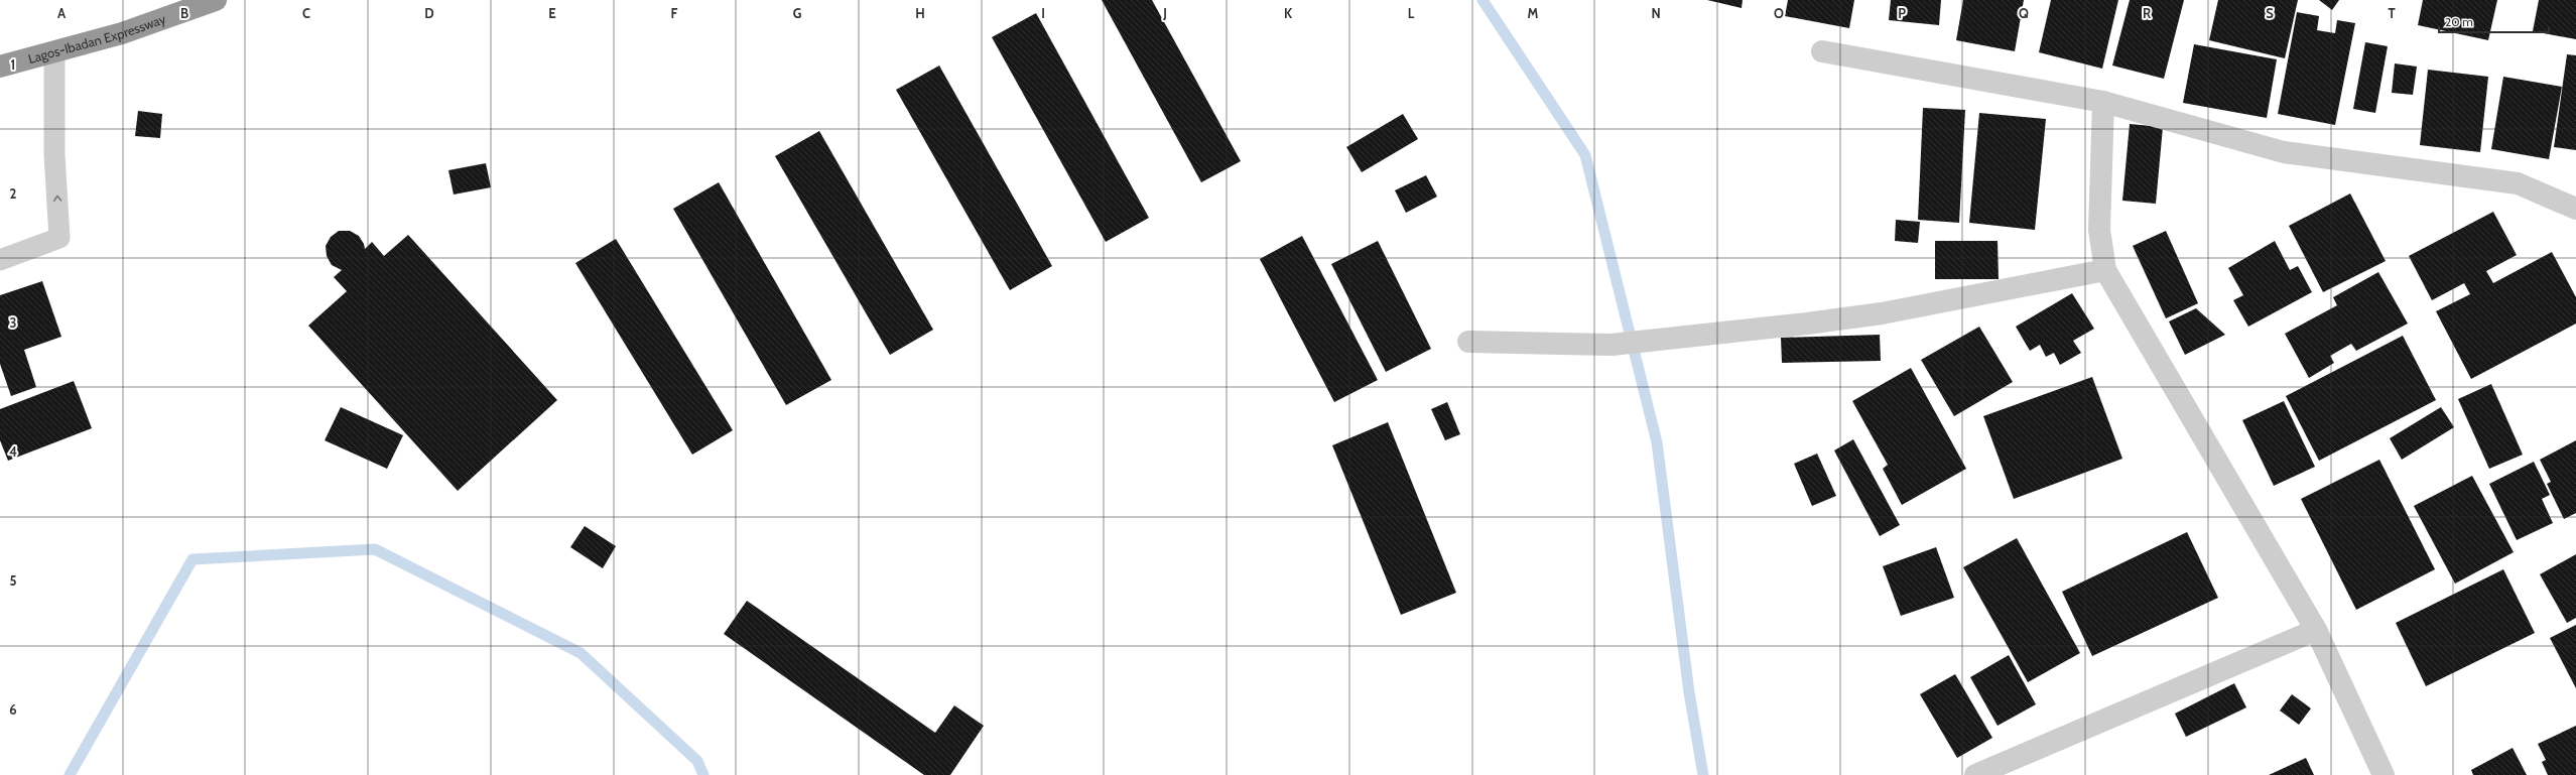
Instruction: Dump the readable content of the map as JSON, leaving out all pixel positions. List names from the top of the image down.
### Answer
{
  "streets": {
    "highway": ["Lagos-Ibadan Expressway"]
  },
  "scale_bar": "20 m",
  "grid": {
    "columns": [
      "A",
      "B",
      "C",
      "D",
      "E",
      "F",
      "G",
      "H",
      "I",
      "J",
      "K",
      "L",
      "M",
      "N",
      "O",
      "P",
      "Q",
      "R",
      "S",
      "T"
    ],
    "rows": [
      "1",
      "2",
      "3",
      "4",
      "5",
      "6"
    ]
  }
}
